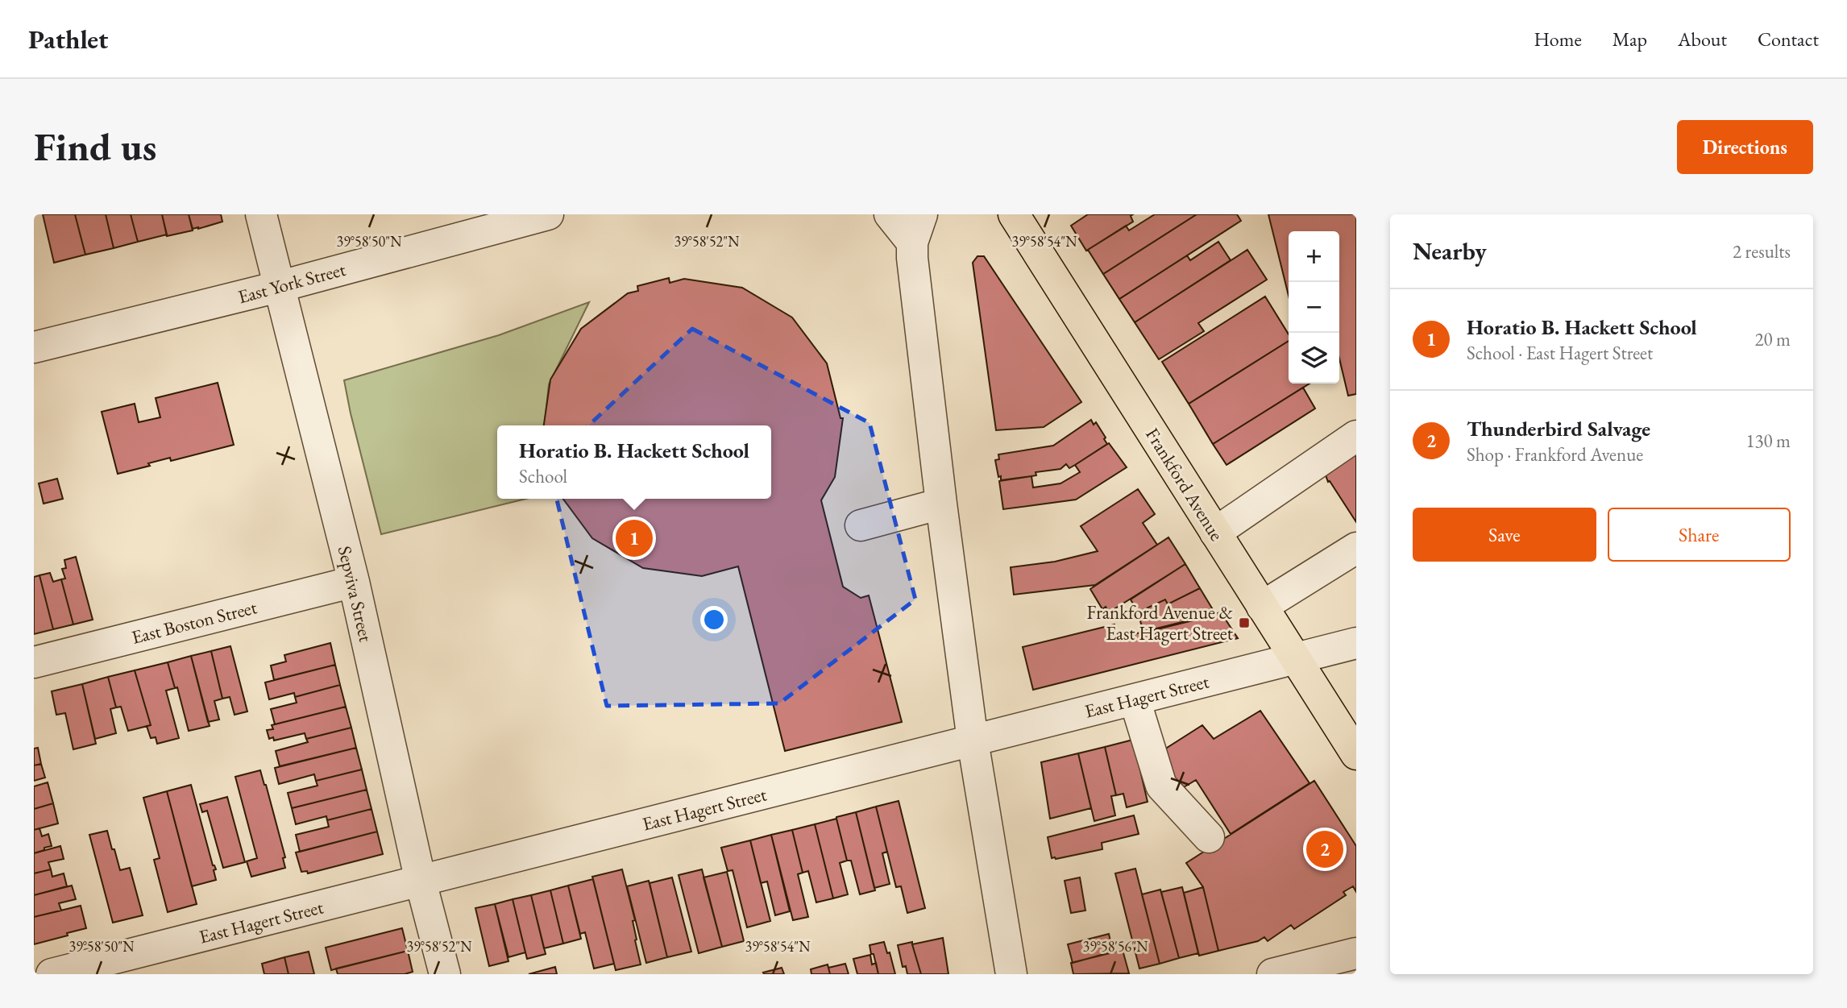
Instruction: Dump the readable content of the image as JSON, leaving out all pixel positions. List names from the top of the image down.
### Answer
{
  "streets": {
    "main road": ["Frankford Avenue"],
    "street": [
      "East York Street",
      "Sepviva Street",
      "East Boston Street",
      "East Hagert Street"
    ]
  },
  "crossings": [
    ["East York Street", "Sepviva Street"],
    ["Frankford Avenue", "East Hagert Street"],
    ["Sepviva Street", "East Boston Street"],
    ["Sepviva Street", "East Hagert Street"]
  ],
  "places": {
    "transit": ["Frankford Avenue & East Hagert Street"]
  },
  "page": {
    "header": "Pathlet",
    "nav": [
      "Home",
      "Map",
      "About",
      "Contact"
    ],
    "buttons": [
      "Directions",
      ["Save", "Share"]
    ],
    "title": "Find us",
    "heading": ["Nearby", "2 results"],
    "map_buttons": ["+", "−"],
    "list": [
      {
        "mark": "1",
        "name": "Horatio B. Hackett School",
        "note": "School · East Hagert Street",
        "value": "20 m"
      },
      {
        "mark": "2",
        "name": "Thunderbird Salvage",
        "note": "Shop · Frankford Avenue",
        "value": "130 m"
      }
    ],
    "popup": ["Horatio B. Hackett School", "School"],
    "pins": ["1", "2"]
  },
  "coordinates": [
    "39°58'50\"N",
    "39°58'52\"N",
    "39°58'54\"N",
    "39°58'56\"N"
  ]
}
